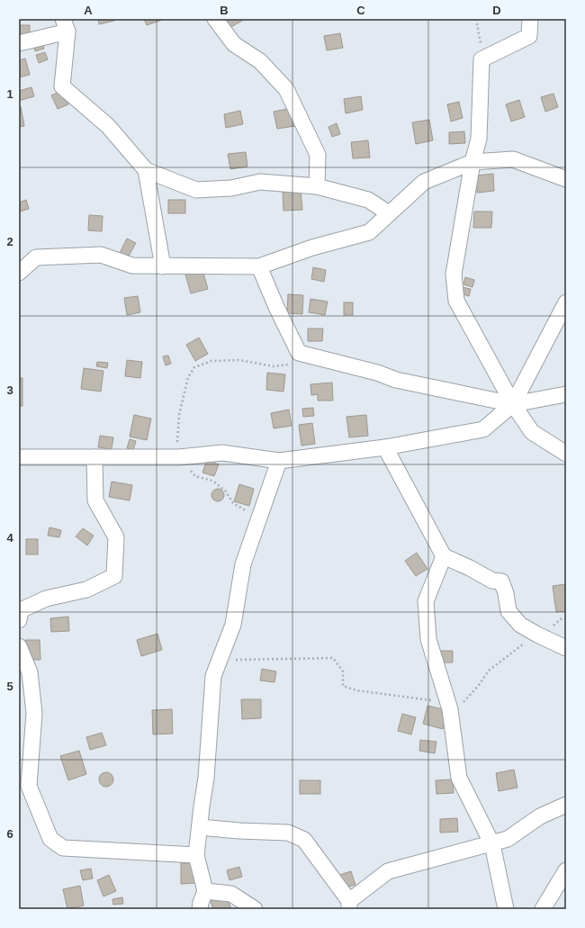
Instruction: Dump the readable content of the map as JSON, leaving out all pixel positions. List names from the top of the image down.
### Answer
{
  "grid": {
    "columns": [
      "A",
      "B",
      "C",
      "D"
    ],
    "rows": [
      "1",
      "2",
      "3",
      "4",
      "5",
      "6"
    ]
  }
}
